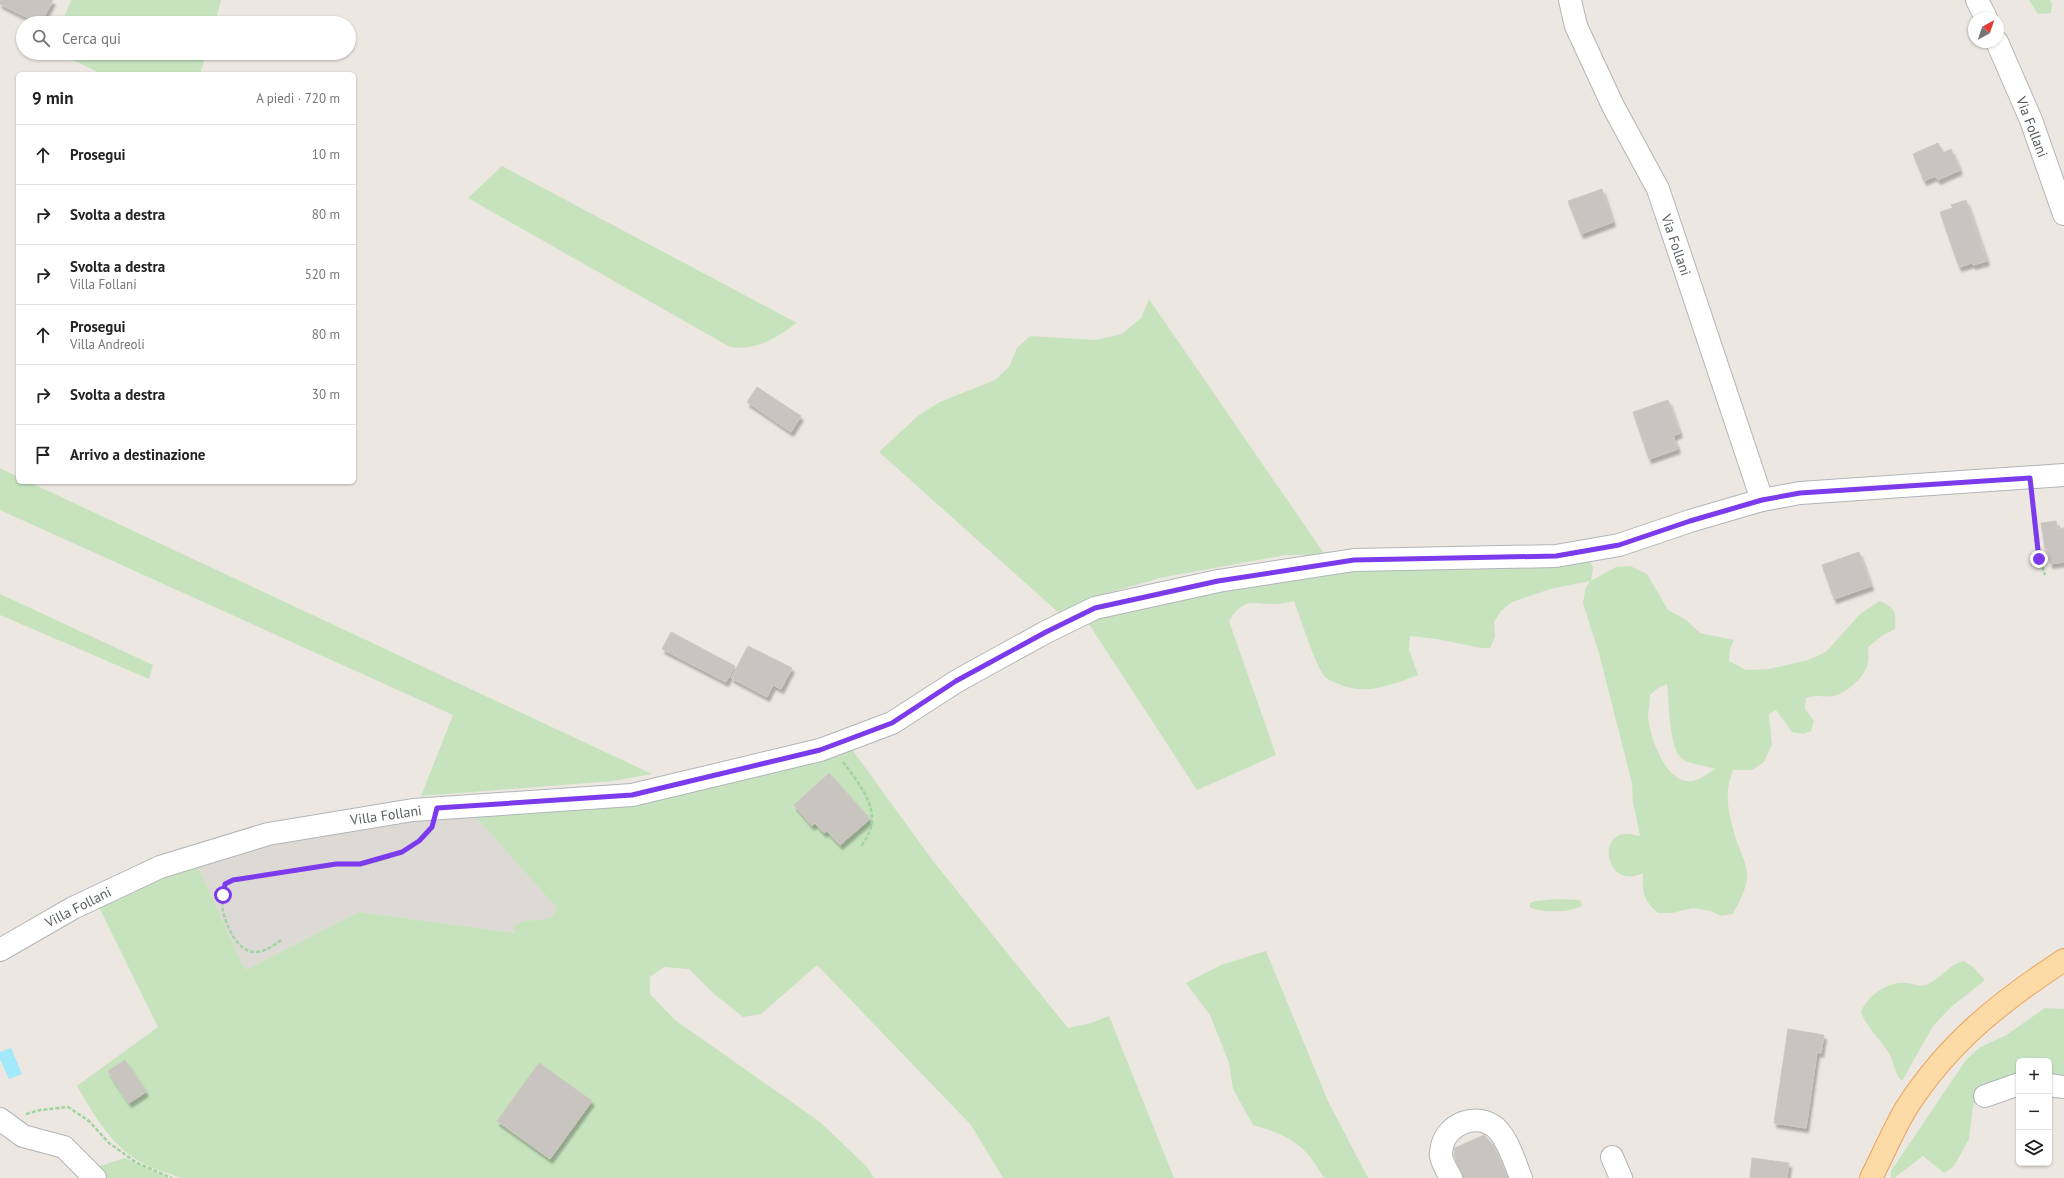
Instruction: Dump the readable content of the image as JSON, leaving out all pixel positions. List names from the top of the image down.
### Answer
{
  "streets": {
    "street": ["Via Follani", "Villa Follani"]
  },
  "crossings": [
    ["Via Follani", "Villa Follani"]
  ],
  "north": "top right",
  "page": {
    "search": "Cerca qui",
    "heading": ["9 min", "A piedi · 720 m"],
    "list": [
      ["Prosegui", "10 m"],
      ["Svolta a destra", "80 m"],
      ["Svolta a destra", "Villa Follani", "520 m"],
      ["Prosegui", "Villa Andreoli", "80 m"],
      ["Svolta a destra", "30 m"],
      "Arrivo a destinazione"
    ],
    "map_buttons": ["+", "−"]
  }
}
